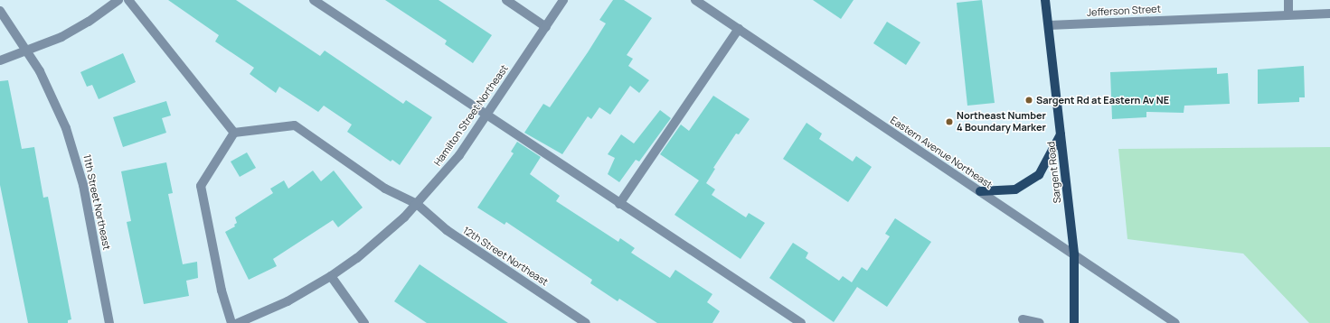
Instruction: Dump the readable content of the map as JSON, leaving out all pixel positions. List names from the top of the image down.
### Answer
{
  "streets": {
    "main road": ["Sargent Road"],
    "street": [
      "Jefferson Street",
      "Hamilton Street Northeast",
      "Eastern Avenue Northeast",
      "11th Street Northeast",
      "12th Street Northeast"
    ]
  },
  "crossings": [
    ["Jefferson Street", "Sargent Road"],
    ["Hamilton Street Northeast", "12th Street Northeast"],
    ["Eastern Avenue Northeast", "Sargent Road"]
  ],
  "places": ["Sargent Rd at Eastern Av NE", "Northeast Number 4 Boundary Marker"]
}
